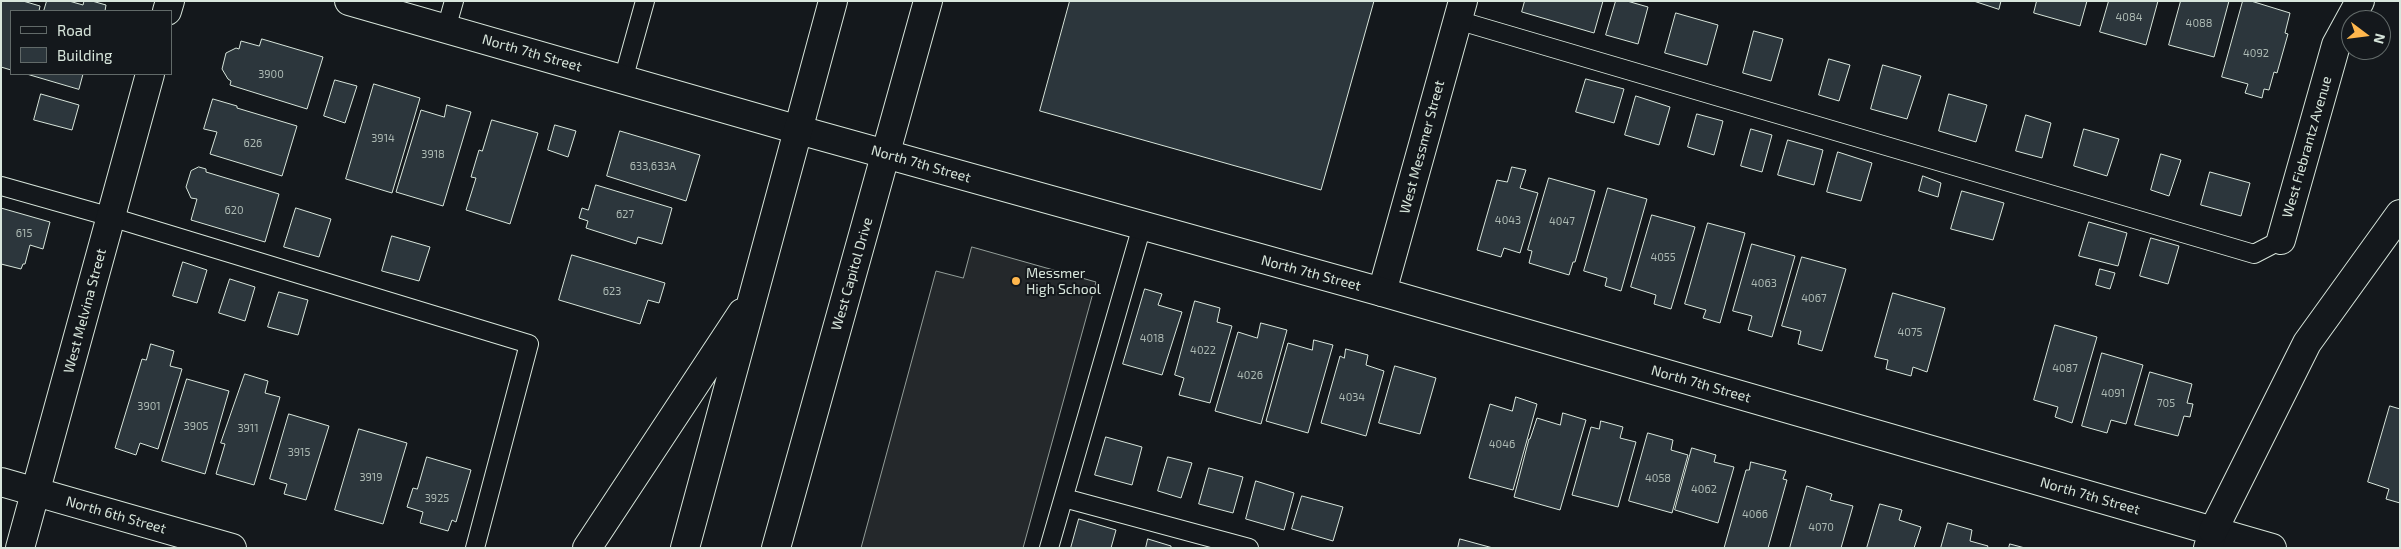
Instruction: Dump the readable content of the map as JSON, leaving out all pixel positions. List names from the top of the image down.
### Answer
{
  "streets": {
    "main road": [
      "North 7th Street",
      "West Messmer Street",
      "West Fiebrantz Avenue",
      "West Capitol Drive",
      "West Melvina Street",
      "North 6th Street"
    ]
  },
  "crossings": [
    ["North 7th Street", "West Messmer Street"],
    ["North 7th Street", "West Capitol Drive"],
    ["West Melvina Street", "North 6th Street"]
  ],
  "places": ["Messmer High School"],
  "house_numbers": [
    "4084",
    "4088",
    "4092",
    "3900",
    "3914",
    "626",
    "3918",
    "633,633A",
    "620",
    "627",
    "4043",
    "4047",
    "615",
    "4055",
    "4063",
    "623",
    "4067",
    "4075",
    "4018",
    "4022",
    "4087",
    "4026",
    "4091",
    "4034",
    "705",
    "3901",
    "3905",
    "3911",
    "4046",
    "3915",
    "3919",
    "4058",
    "4062",
    "3925",
    "4066",
    "4070"
  ],
  "legend": ["Road", "Building"],
  "north": "right"
}
